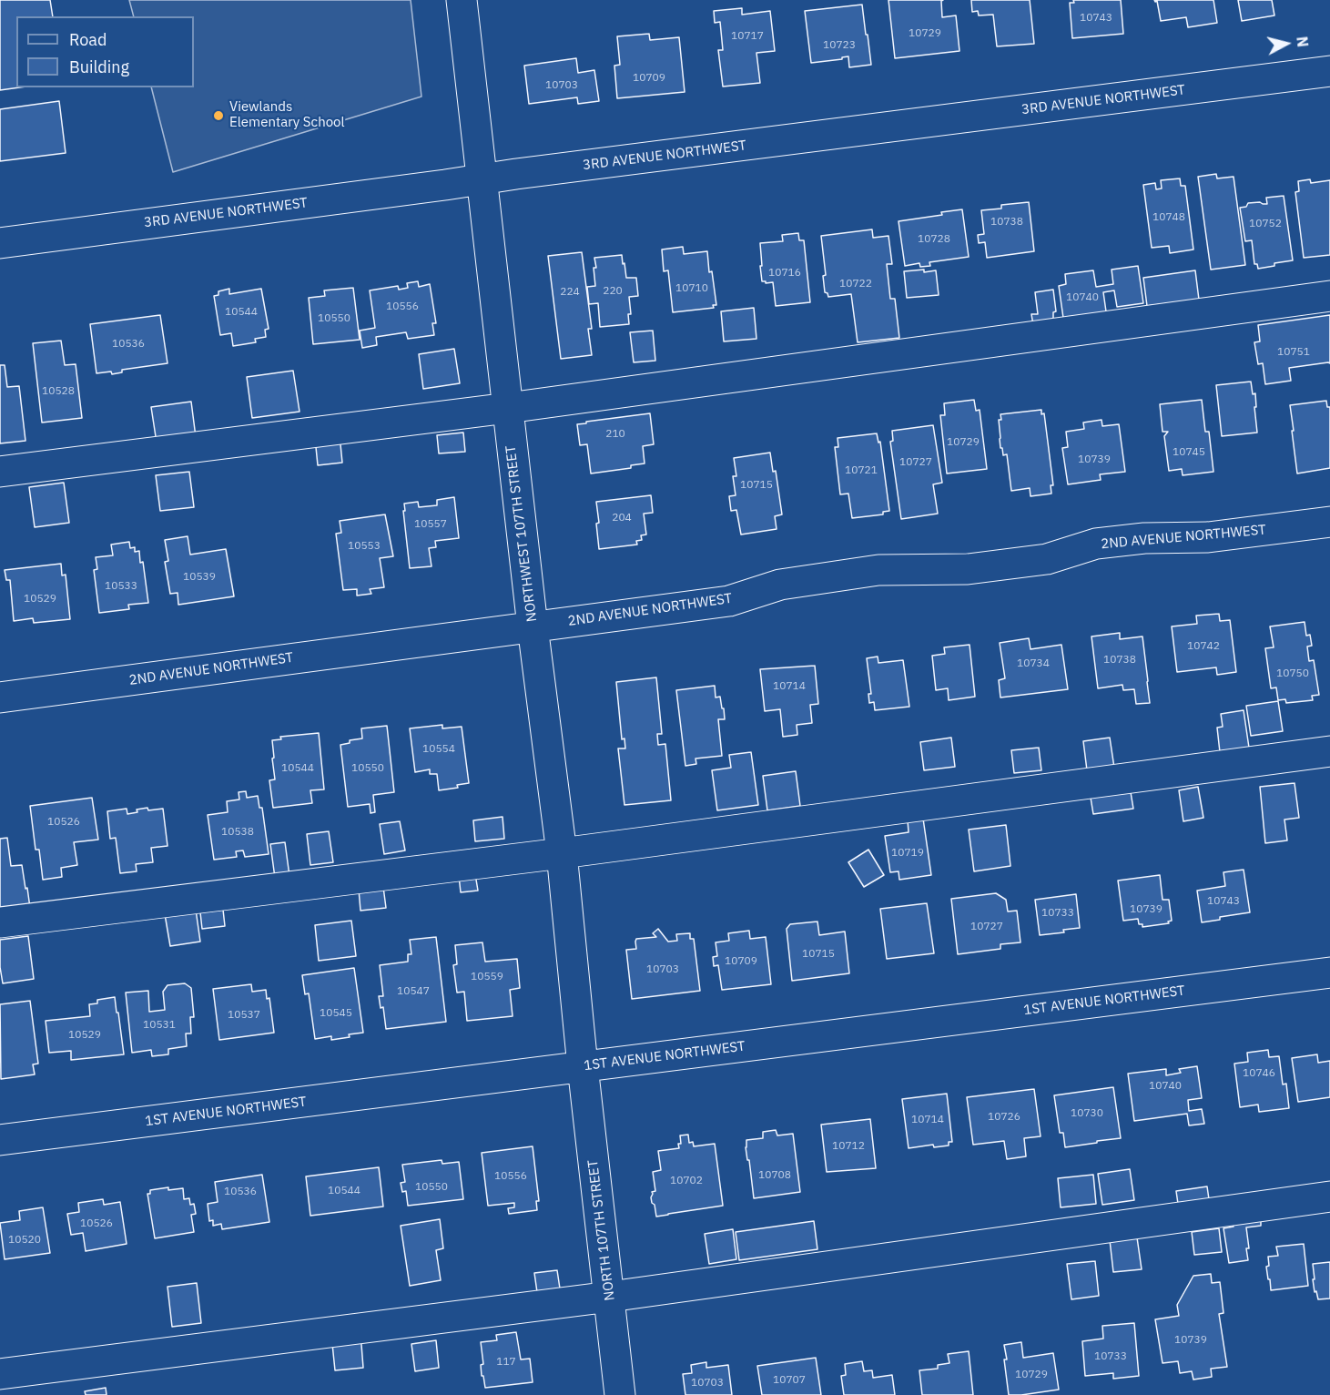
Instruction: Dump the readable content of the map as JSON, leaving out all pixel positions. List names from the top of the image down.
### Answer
{
  "streets": {
    "street": [
      "3RD AVENUE NORTHWEST",
      "NORTHWEST 107TH STREET",
      "2ND AVENUE NORTHWEST",
      "1ST AVENUE NORTHWEST",
      "NORTH 107TH STREET"
    ]
  },
  "crossings": [
    ["3RD AVENUE NORTHWEST", "NORTHWEST 107TH STREET"],
    ["NORTHWEST 107TH STREET", "2ND AVENUE NORTHWEST"],
    ["NORTHWEST 107TH STREET", "1ST AVENUE NORTHWEST"],
    ["NORTHWEST 107TH STREET", "NORTH 107TH STREET"],
    ["1ST AVENUE NORTHWEST", "NORTH 107TH STREET"]
  ],
  "places": ["Viewlands Elementary School"],
  "house_numbers": [
    "10743",
    "10729",
    "10717",
    "10723",
    "10709",
    "10703",
    "10748",
    "10738",
    "10752",
    "10728",
    "10716",
    "10722",
    "10710",
    "220",
    "224",
    "10740",
    "10556",
    "10544",
    "10550",
    "10536",
    "10751",
    "10528",
    "210",
    "10729",
    "10745",
    "10739",
    "10727",
    "10721",
    "10715",
    "204",
    "10557",
    "10553",
    "10539",
    "10533",
    "10529",
    "10742",
    "10738",
    "10734",
    "10750",
    "10714",
    "10554",
    "10544",
    "10550",
    "10526",
    "10538",
    "10719",
    "10743",
    "10739",
    "10733",
    "10727",
    "10715",
    "10709",
    "10703",
    "10559",
    "10547",
    "10545",
    "10537",
    "10531",
    "10529",
    "10746",
    "10740",
    "10730",
    "10726",
    "10714",
    "10712",
    "10708",
    "10556",
    "10702",
    "10550",
    "10544",
    "10536",
    "10526",
    "10520",
    "10739",
    "10733",
    "117",
    "10729",
    "10707",
    "10703"
  ],
  "legend": ["Road", "Building"],
  "north": "right"
}
